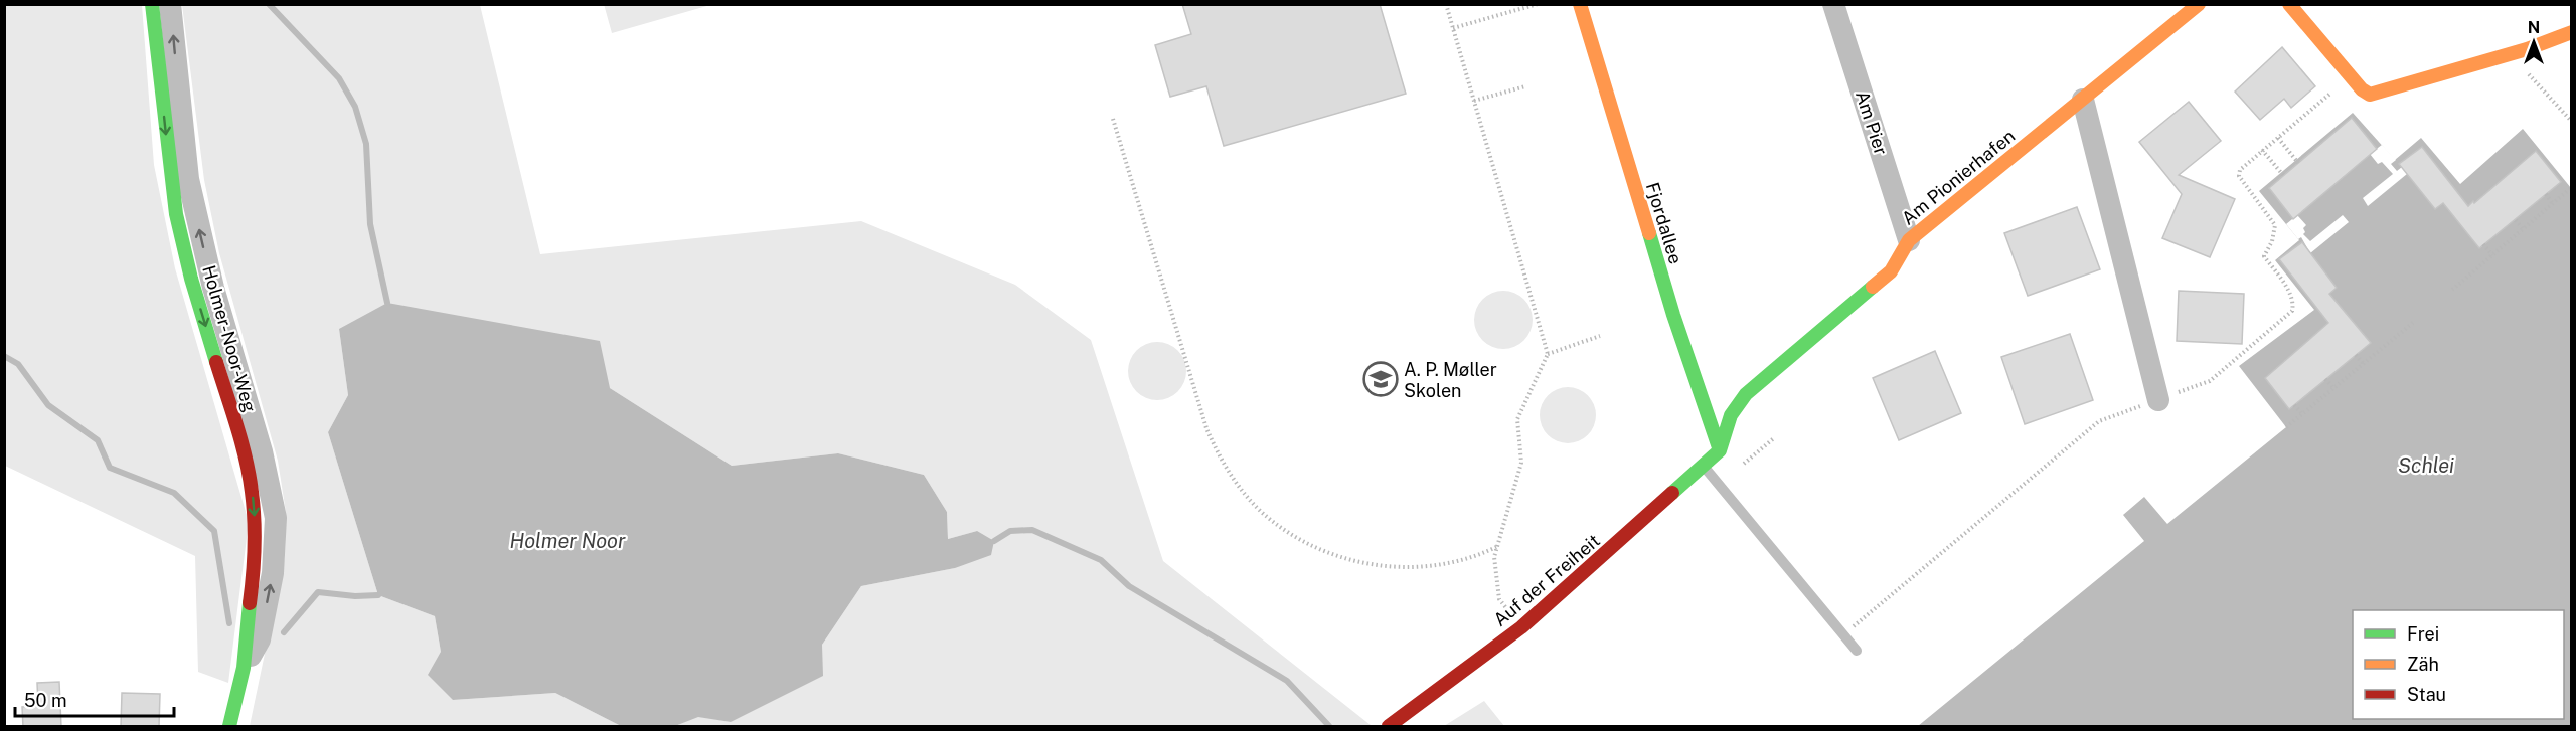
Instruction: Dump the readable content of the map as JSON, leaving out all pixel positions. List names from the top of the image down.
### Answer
{
  "streets": {
    "street": [
      "Am Pier",
      "Am Pionierhafen",
      "Fjordallee",
      "Holmer-Noor-Weg",
      "Auf der Freiheit"
    ]
  },
  "crossings": [
    ["Am Pier", "Am Pionierhafen"],
    ["Am Pionierhafen", "Fjordallee"],
    ["Am Pionierhafen", "Auf der Freiheit"],
    ["Fjordallee", "Auf der Freiheit"]
  ],
  "water": ["Schlei", "Holmer Noor"],
  "places": {
    "school or university": ["A. P. Møller Skolen"]
  },
  "legend": ["Frei", "Zäh", "Stau"],
  "scale_bar": "50 m",
  "north": "top"
}
